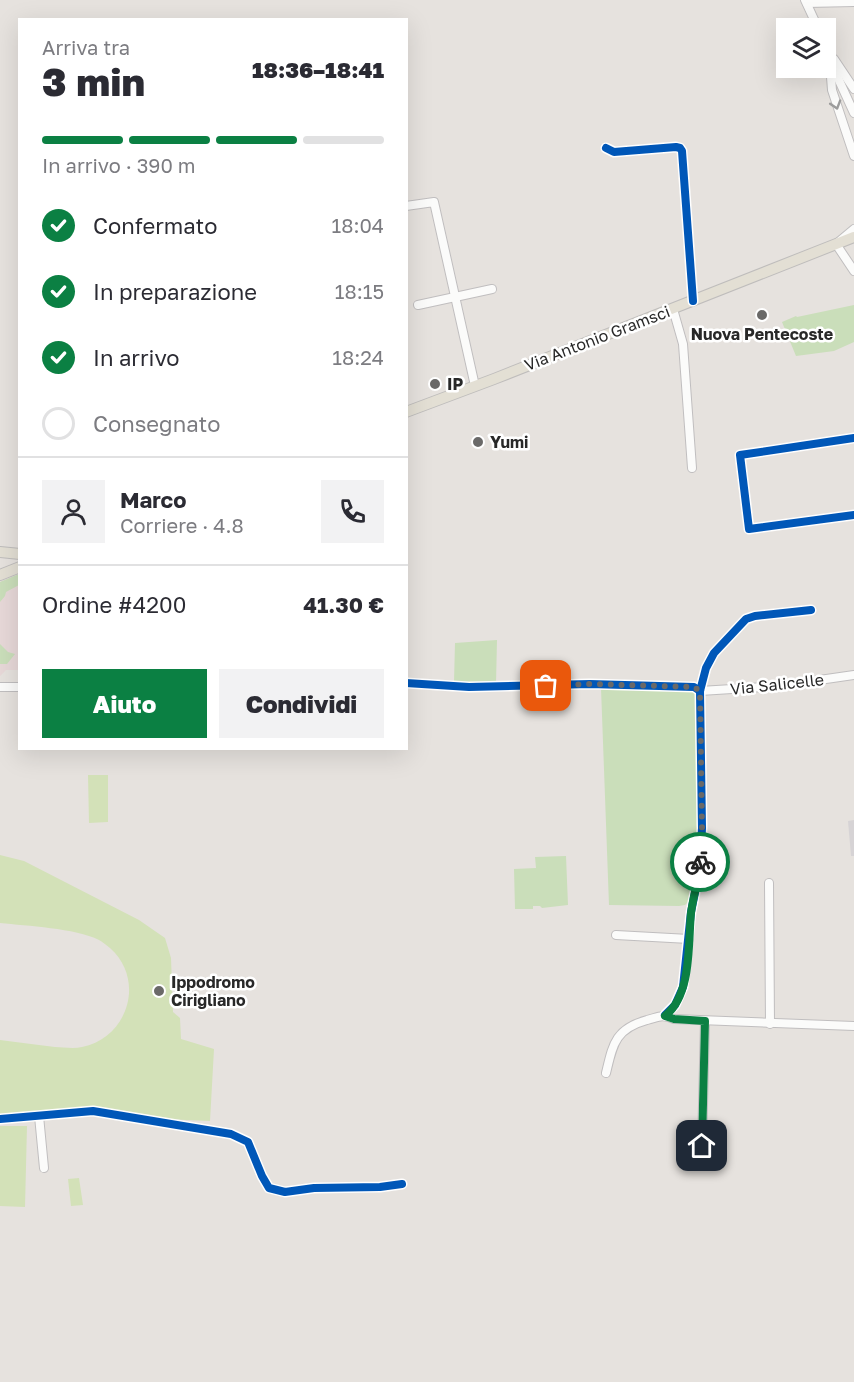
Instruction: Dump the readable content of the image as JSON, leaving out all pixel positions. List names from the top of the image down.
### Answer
{
  "streets": {
    "main road": ["Via Antonio Gramsci"],
    "street": ["Via Salicelle"]
  },
  "places": [
    "Nuova Pentecoste",
    "IP",
    "Yumi",
    "Ippodromo Cirigliano"
  ],
  "page": {
    "heading": ["3 min", "Arriva tra", "18:36–18:41"],
    "panel": [
      "Marco",
      "Corriere · 4.8",
      "Ordine #4200",
      "41.30 €"
    ],
    "bar": "In arrivo · 390 m",
    "list": [
      ["Confermato", "18:04"],
      ["In preparazione", "18:15"],
      ["In arrivo", "18:24"],
      "Consegnato"
    ],
    "buttons": ["Aiuto", "Condividi"]
  }
}
